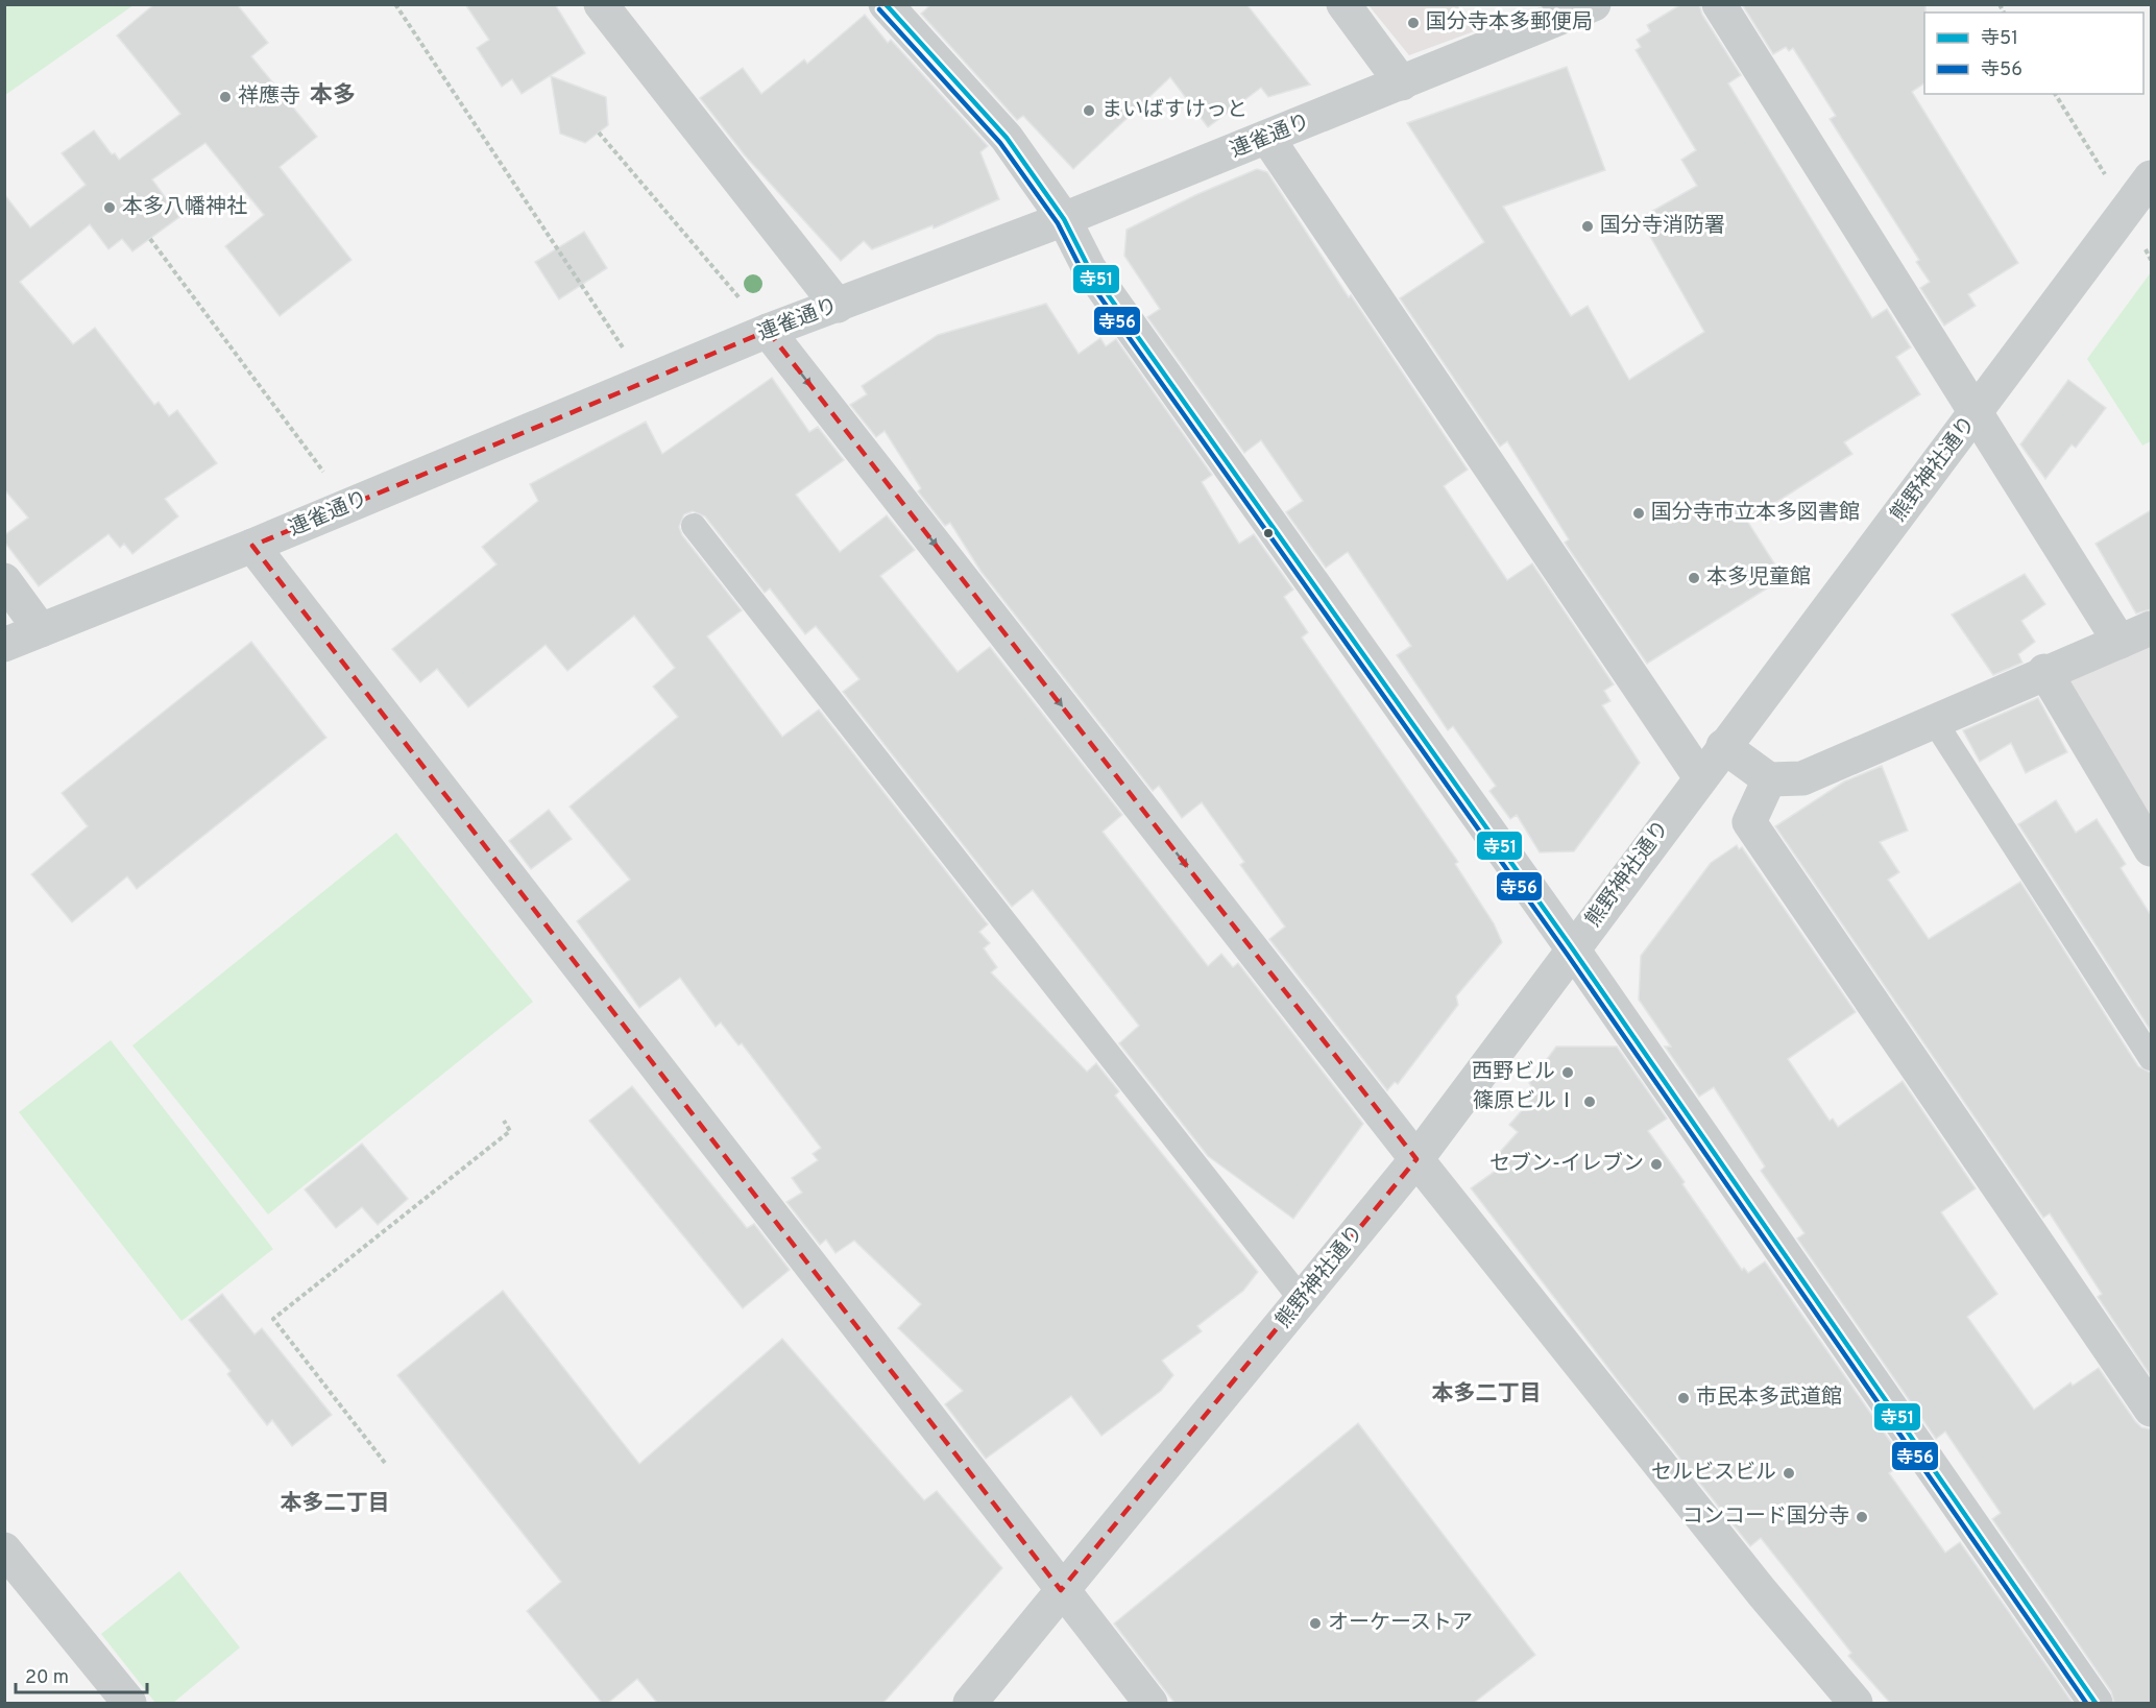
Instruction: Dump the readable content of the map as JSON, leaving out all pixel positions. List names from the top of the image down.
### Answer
{
  "streets": {
    "main road": ["連雀通り", "熊野神社通り"]
  },
  "districts": ["本多", "本多二丁目", "本多二丁目"],
  "places": [
    "国分寺本多郵便局",
    "祥應寺",
    "まいばすけっと",
    "本多八幡神社",
    "国分寺消防署",
    "国分寺市立本多図書館",
    "本多児童館",
    "西野ビル",
    "篠原ビルⅠ",
    "セブン-イレブン",
    "市民本多武道館",
    "セルビスビル",
    "コンコード国分寺",
    "オーケーストア"
  ],
  "lines": ["transit line 寺51", "transit line 寺56"],
  "legend": ["寺51", "寺56"],
  "scale_bar": "20 m"
}
